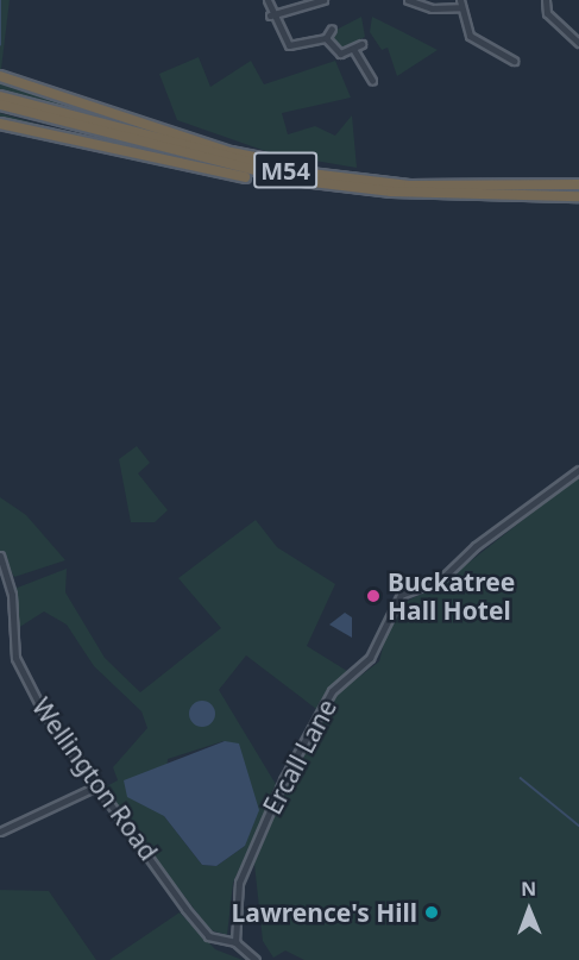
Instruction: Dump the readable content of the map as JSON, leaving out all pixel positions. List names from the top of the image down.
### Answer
{
  "streets": {
    "highway": ["M54"],
    "street": ["Ercall Lane", "Wellington Road"]
  },
  "crossings": [
    ["Ercall Lane", "Wellington Road"]
  ],
  "places": ["Buckatree Hall Hotel", "Lawrence's Hill"],
  "north": "top"
}
